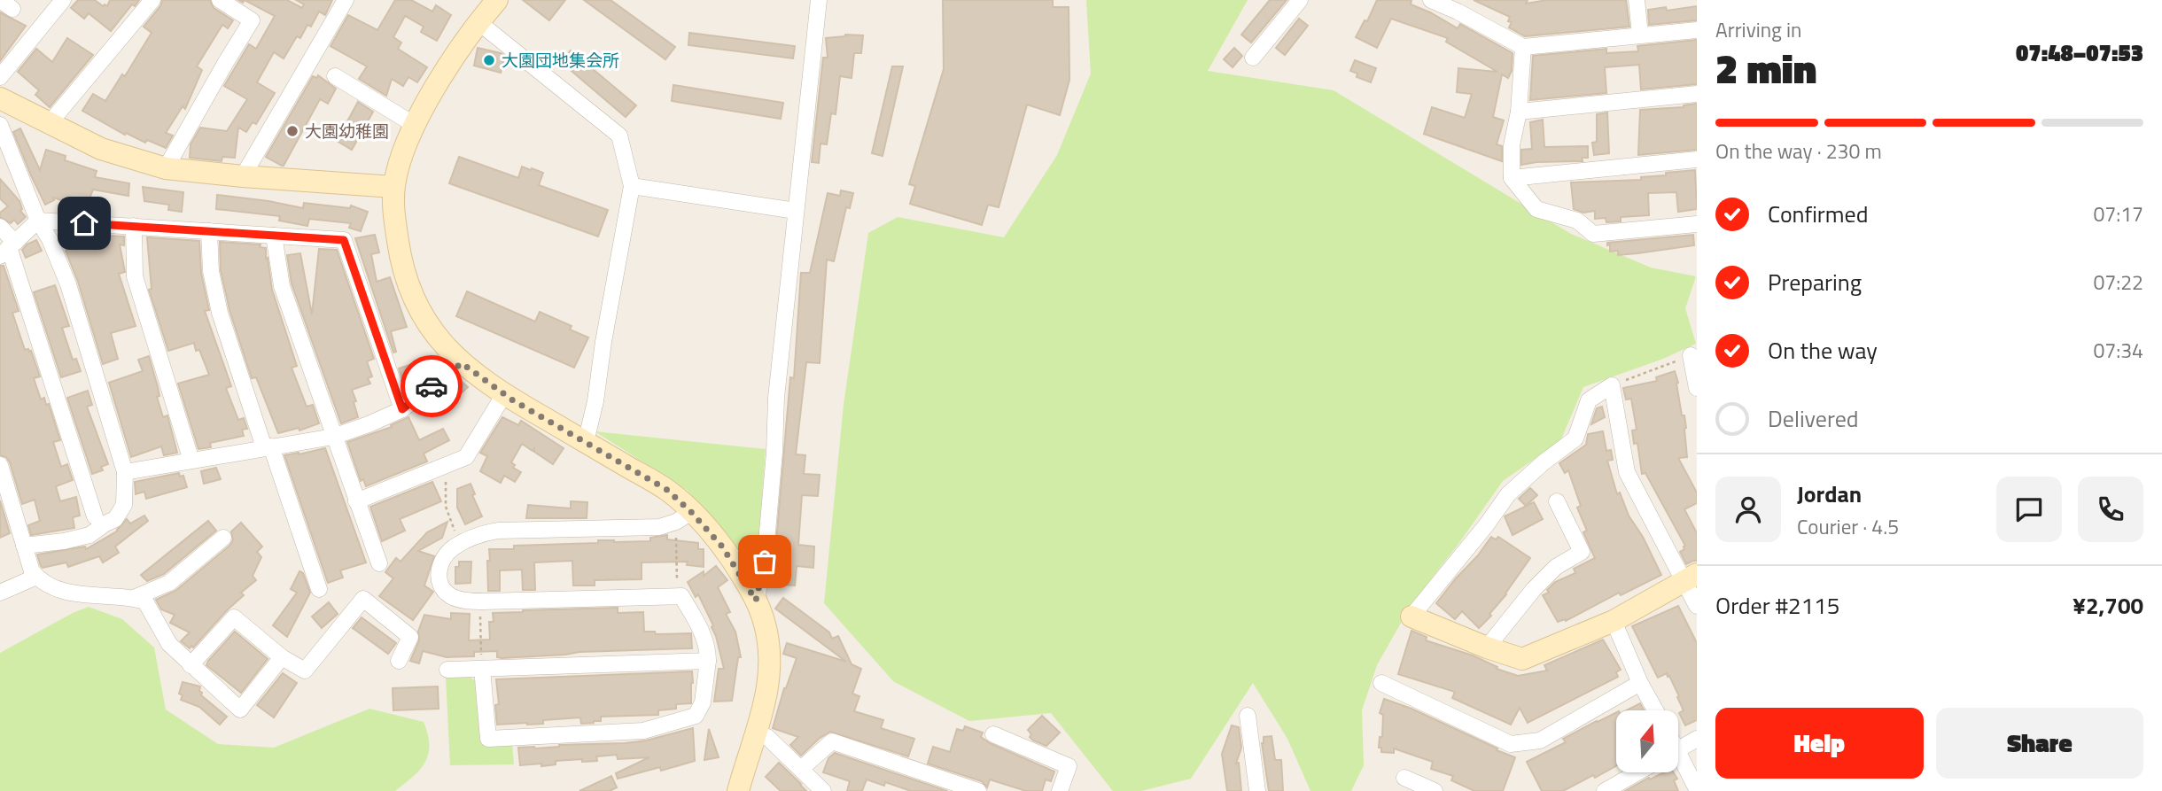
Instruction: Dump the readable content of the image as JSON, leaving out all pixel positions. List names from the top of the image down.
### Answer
{
  "places": ["大園団地集会所", "大園幼稚園"],
  "north": "top",
  "page": {
    "heading": ["2 min", "Arriving in", "07:48–07:53"],
    "panel": [
      "Jordan",
      "Courier · 4.5",
      "Order #2115",
      "¥2,700"
    ],
    "bar": "On the way · 230 m",
    "list": [
      ["Confirmed", "07:17"],
      ["Preparing", "07:22"],
      ["On the way", "07:34"],
      "Delivered"
    ],
    "buttons": ["Help", "Share"]
  }
}
